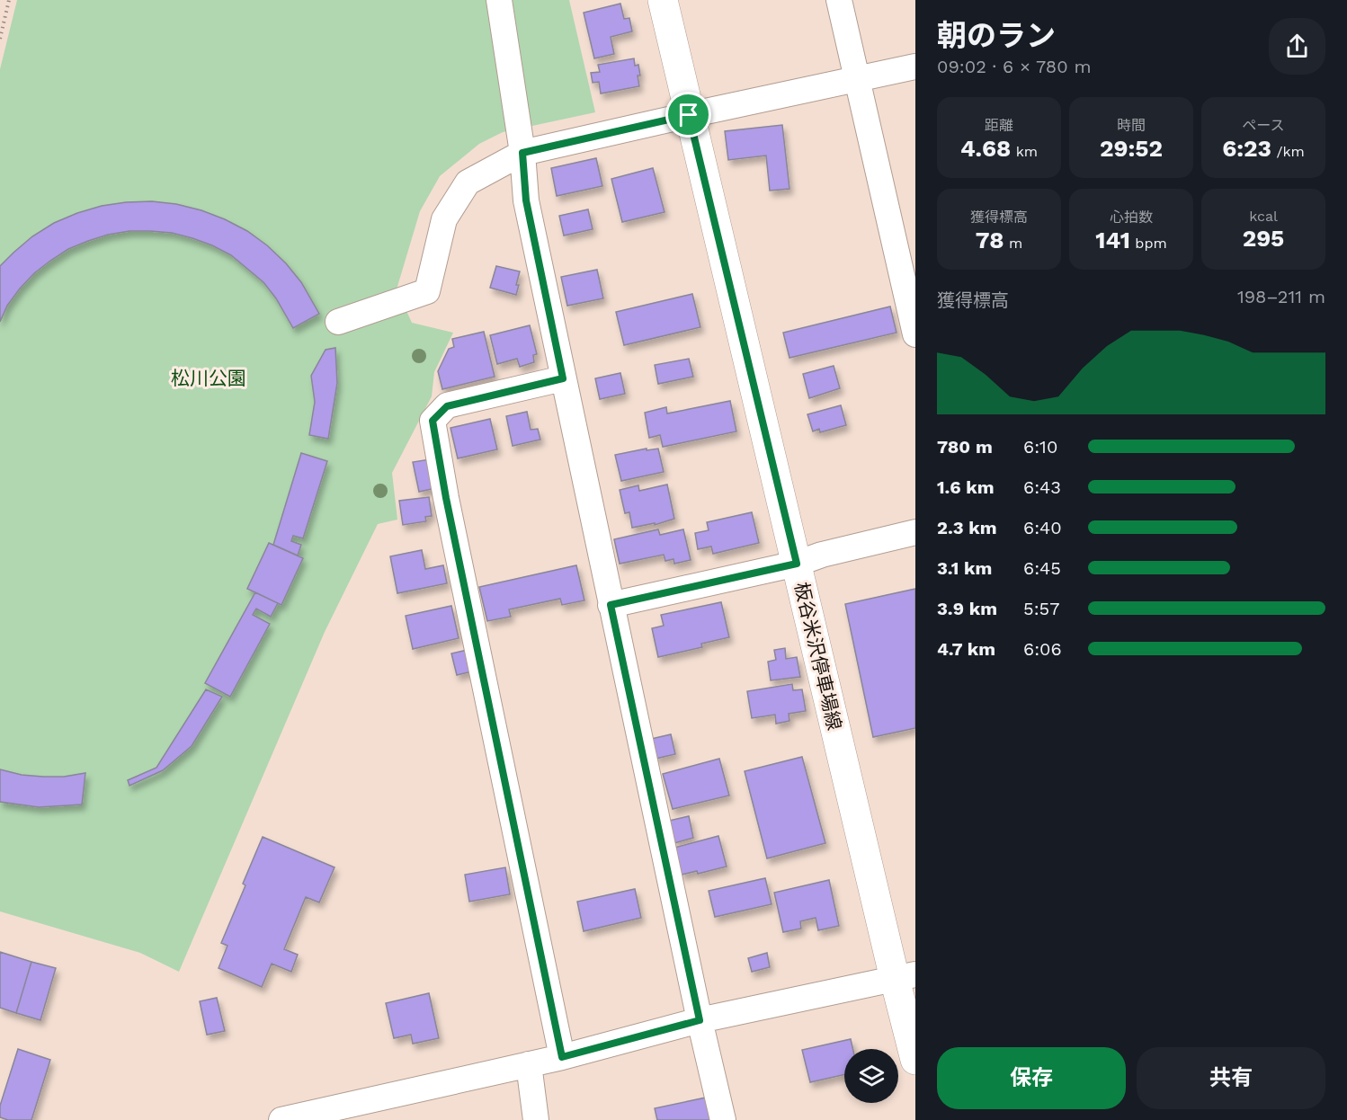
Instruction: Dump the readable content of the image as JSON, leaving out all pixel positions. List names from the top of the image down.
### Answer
{
  "streets": {
    "main road": ["板谷米沢停車場線"]
  },
  "parks": ["松川公園"],
  "page": {
    "heading": ["朝のラン", "09:02 · 6 × 780 m"],
    "stats": [
      ["距離", "4.68 km"],
      ["時間", "29:52"],
      ["ペース", "6:23 /km"],
      ["獲得標高", "78 m"],
      ["心拍数", "141 bpm"],
      ["kcal", "295"]
    ],
    "chart": ["獲得標高", "198–211 m"],
    "list": [
      {
        "name": "780 m",
        "note": "6:10"
      },
      {
        "name": "1.6 km",
        "note": "6:43"
      },
      {
        "name": "2.3 km",
        "note": "6:40"
      },
      {
        "name": "3.1 km",
        "note": "6:45"
      },
      {
        "name": "3.9 km",
        "note": "5:57"
      },
      {
        "name": "4.7 km",
        "note": "6:06"
      }
    ],
    "buttons": ["保存", "共有"]
  }
}
